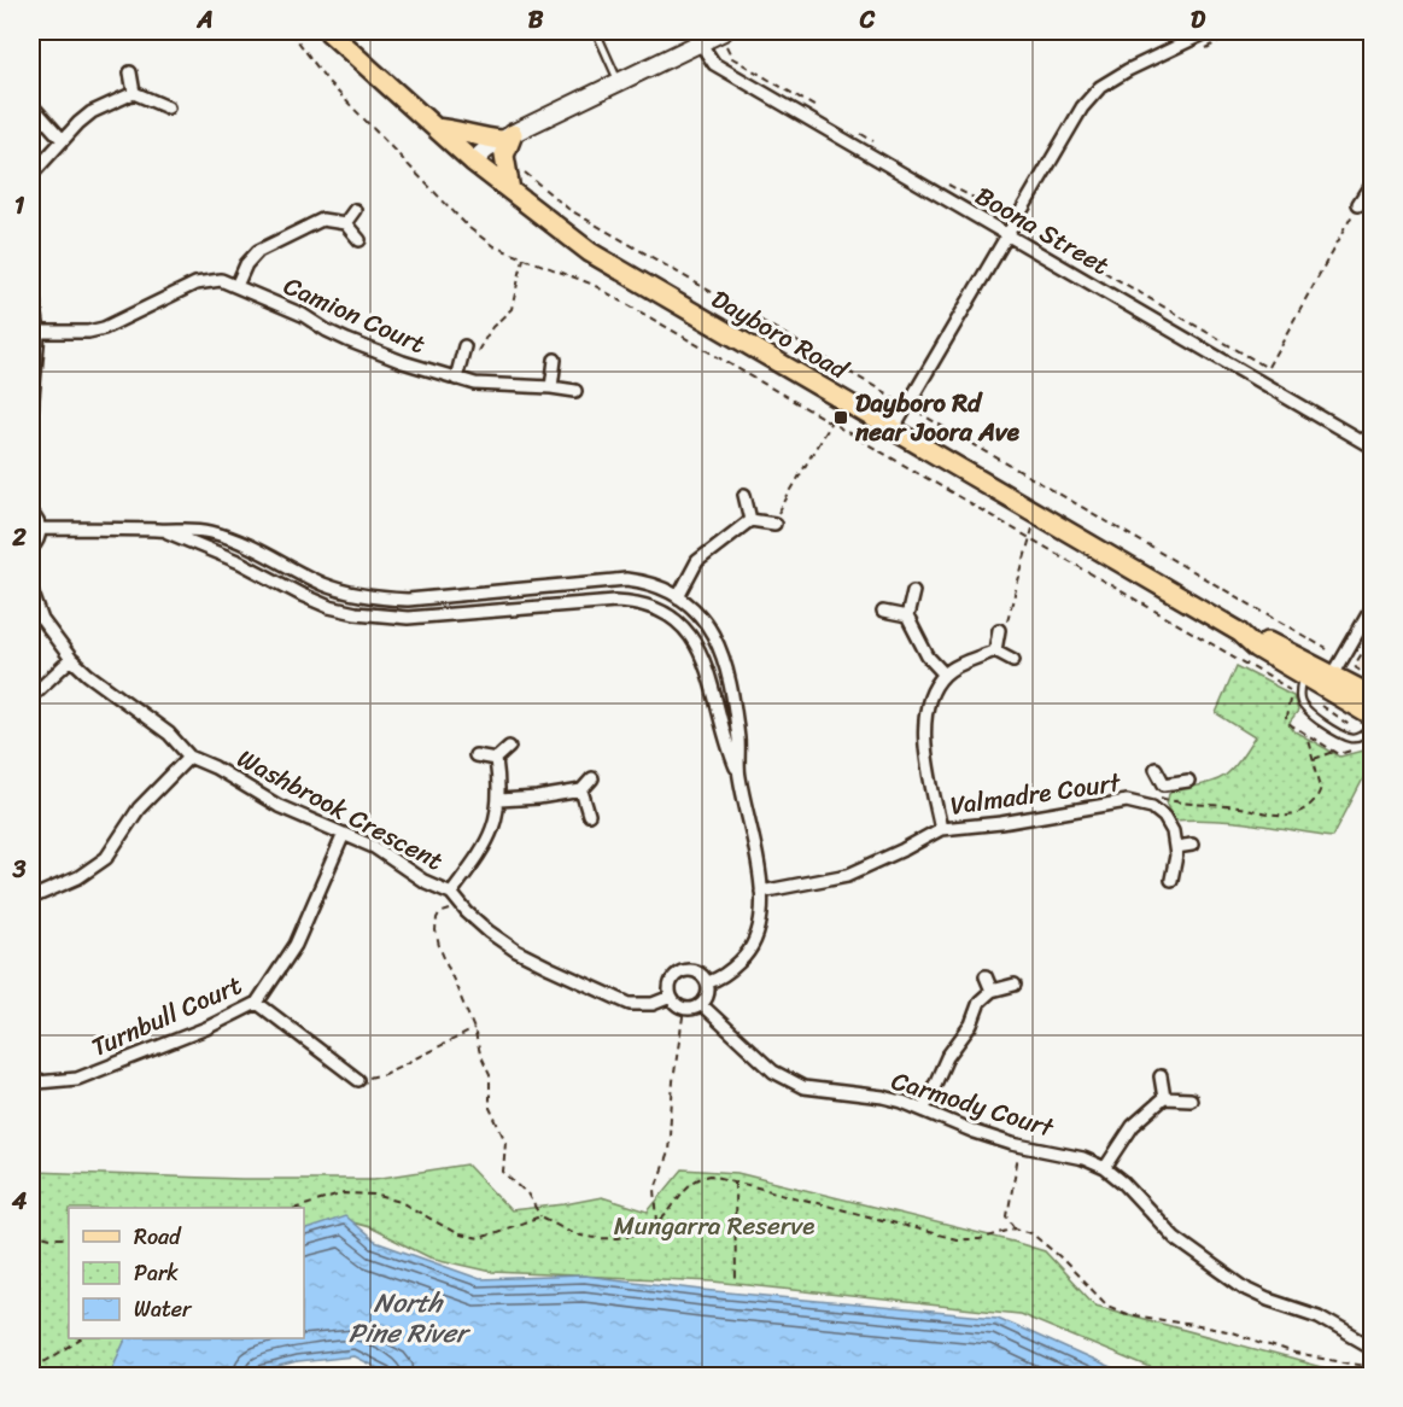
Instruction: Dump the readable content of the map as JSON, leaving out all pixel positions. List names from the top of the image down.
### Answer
{
  "streets": {
    "main road": ["Dayboro Road"],
    "street": [
      "Boona Street",
      "Camion Court",
      "Valmadre Court",
      "Washbrook Crescent",
      "Turnbull Court",
      "Carmody Court"
    ]
  },
  "crossings": [
    ["Washbrook Crescent", "Turnbull Court"],
    ["Washbrook Crescent", "Carmody Court"]
  ],
  "water": ["North Pine River"],
  "parks": ["Mungarra Reserve"],
  "places": {
    "transit": ["Dayboro Rd near Joora Ave"]
  },
  "legend": ["Road", "Park", "Water"],
  "grid": {
    "columns": [
      "A",
      "B",
      "C",
      "D"
    ],
    "rows": [
      "1",
      "2",
      "3",
      "4"
    ]
  }
}
